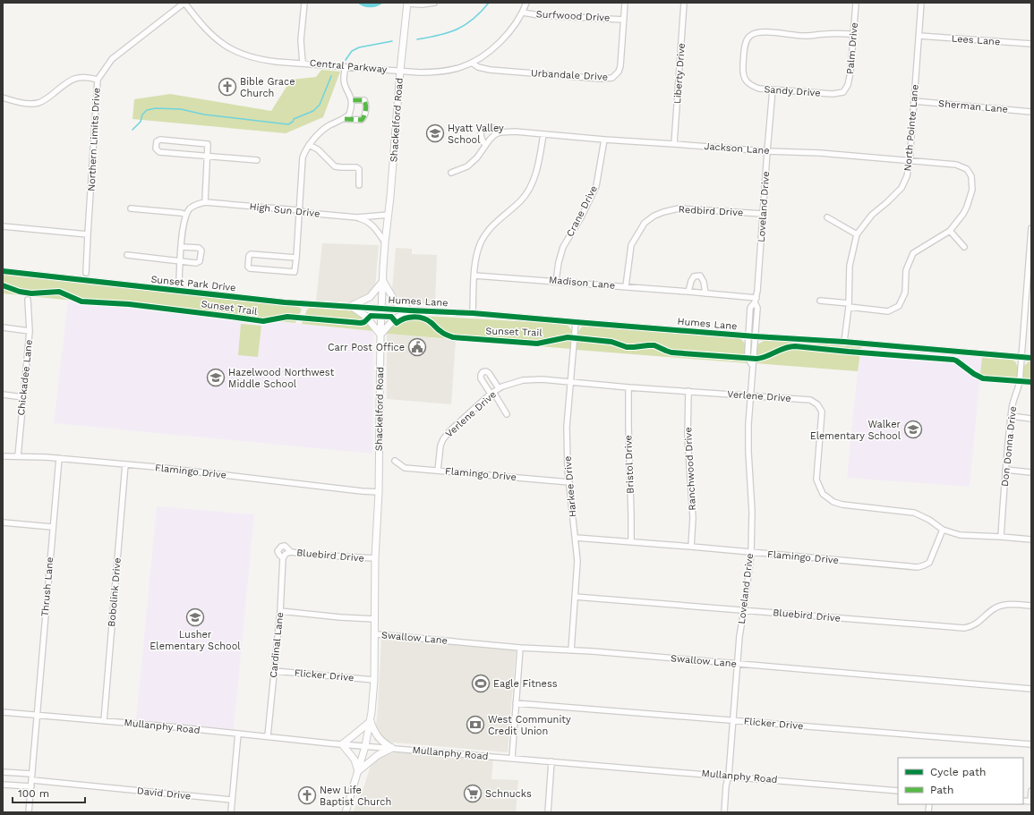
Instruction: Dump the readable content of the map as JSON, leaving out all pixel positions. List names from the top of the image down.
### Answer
{
  "streets": {
    "main road": ["Shackelford Road"],
    "street": [
      "Surfwood Drive",
      "Lees Lane",
      "Palm Drive",
      "Central Parkway",
      "Liberty Drive",
      "Urbandale Drive",
      "Sandy Drive",
      "Sherman Lane",
      "North Pointe Lane",
      "Northern Limits Drive",
      "Jackson Lane",
      "Loveland Drive",
      "High Sun Drive",
      "Crane Drive",
      "Redbird Drive",
      "Madison Lane",
      "Sunset Park Drive",
      "Humes Lane",
      "Chickadee Lane",
      "Verlene Drive",
      "Don Donna Drive",
      "Bristol Drive",
      "Ranchwood Drive",
      "Flamingo Drive",
      "Harkee Drive",
      "Bluebird Drive",
      "Thrush Lane",
      "Bobolink Drive",
      "Swallow Lane",
      "Cardinal Lane",
      "Flicker Drive",
      "Mullanphy Road",
      "David Drive"
    ],
    "cycle path": ["Sunset Trail"]
  },
  "crossings": [
    ["Surfwood Drive", "Central Parkway"],
    ["Surfwood Drive", "Urbandale Drive"],
    ["Lees Lane", "North Pointe Lane"],
    ["Palm Drive", "Sandy Drive"],
    ["Central Parkway", "Urbandale Drive"],
    ["Central Parkway", "Shackelford Road"],
    ["Central Parkway", "Northern Limits Drive"],
    ["Liberty Drive", "Jackson Lane"],
    ["Sandy Drive", "Loveland Drive"],
    ["Sherman Lane", "North Pointe Lane"],
    ["Shackelford Road", "High Sun Drive"],
    ["Shackelford Road", "Sunset Park Drive"],
    ["Shackelford Road", "Humes Lane"],
    ["Shackelford Road", "Flamingo Drive"],
    ["Shackelford Road", "Bluebird Drive"],
    ["Shackelford Road", "Swallow Lane"],
    ["Shackelford Road", "Flicker Drive"],
    ["Shackelford Road", "Mullanphy Road"],
    ["North Pointe Lane", "Jackson Lane"],
    ["North Pointe Lane", "Humes Lane"],
    ["Jackson Lane", "Loveland Drive"],
    ["Jackson Lane", "Crane Drive"],
    ["Loveland Drive", "Redbird Drive"],
    ["Loveland Drive", "Madison Lane"],
    ["Loveland Drive", "Humes Lane"],
    ["Loveland Drive", "Verlene Drive"],
    ["Loveland Drive", "Flamingo Drive"],
    ["Loveland Drive", "Bluebird Drive"],
    ["Loveland Drive", "Swallow Lane"],
    ["Loveland Drive", "Flicker Drive"],
    ["Loveland Drive", "Mullanphy Road"],
    ["Crane Drive", "Madison Lane"],
    ["Redbird Drive", "Madison Lane"],
    ["Sunset Park Drive", "Humes Lane"],
    ["Humes Lane", "Don Donna Drive"],
    ["Humes Lane", "Harkee Drive"],
    ["Chickadee Lane", "Flamingo Drive"],
    ["Verlene Drive", "Don Donna Drive"],
    ["Verlene Drive", "Bristol Drive"],
    ["Verlene Drive", "Ranchwood Drive"],
    ["Verlene Drive", "Flamingo Drive"],
    ["Verlene Drive", "Harkee Drive"],
    ["Bristol Drive", "Flamingo Drive"],
    ["Ranchwood Drive", "Flamingo Drive"],
    ["Flamingo Drive", "Harkee Drive"],
    ["Flamingo Drive", "Thrush Lane"],
    ["Flamingo Drive", "Bobolink Drive"],
    ["Harkee Drive", "Bluebird Drive"],
    ["Harkee Drive", "Swallow Lane"],
    ["Bluebird Drive", "Cardinal Lane"],
    ["Thrush Lane", "Mullanphy Road"],
    ["Thrush Lane", "David Drive"],
    ["Bobolink Drive", "Mullanphy Road"],
    ["Swallow Lane", "Cardinal Lane"],
    ["Cardinal Lane", "Flicker Drive"],
    ["Cardinal Lane", "Mullanphy Road"]
  ],
  "places": {
    "church": ["Bible Grace Church", "New Life Baptist Church"],
    "school or university": [
      "Hyatt Valley School",
      "Hazelwood Northwest Middle School",
      "Walker Elementary School",
      "Lusher Elementary School"
    ],
    "public building": ["Carr Post Office"],
    "sports": ["Eagle Fitness"],
    "bank": ["West Community Credit Union"],
    "supermarket": ["Schnucks"]
  },
  "legend": ["Cycle path", "Path"],
  "scale_bar": "100 m"
}
